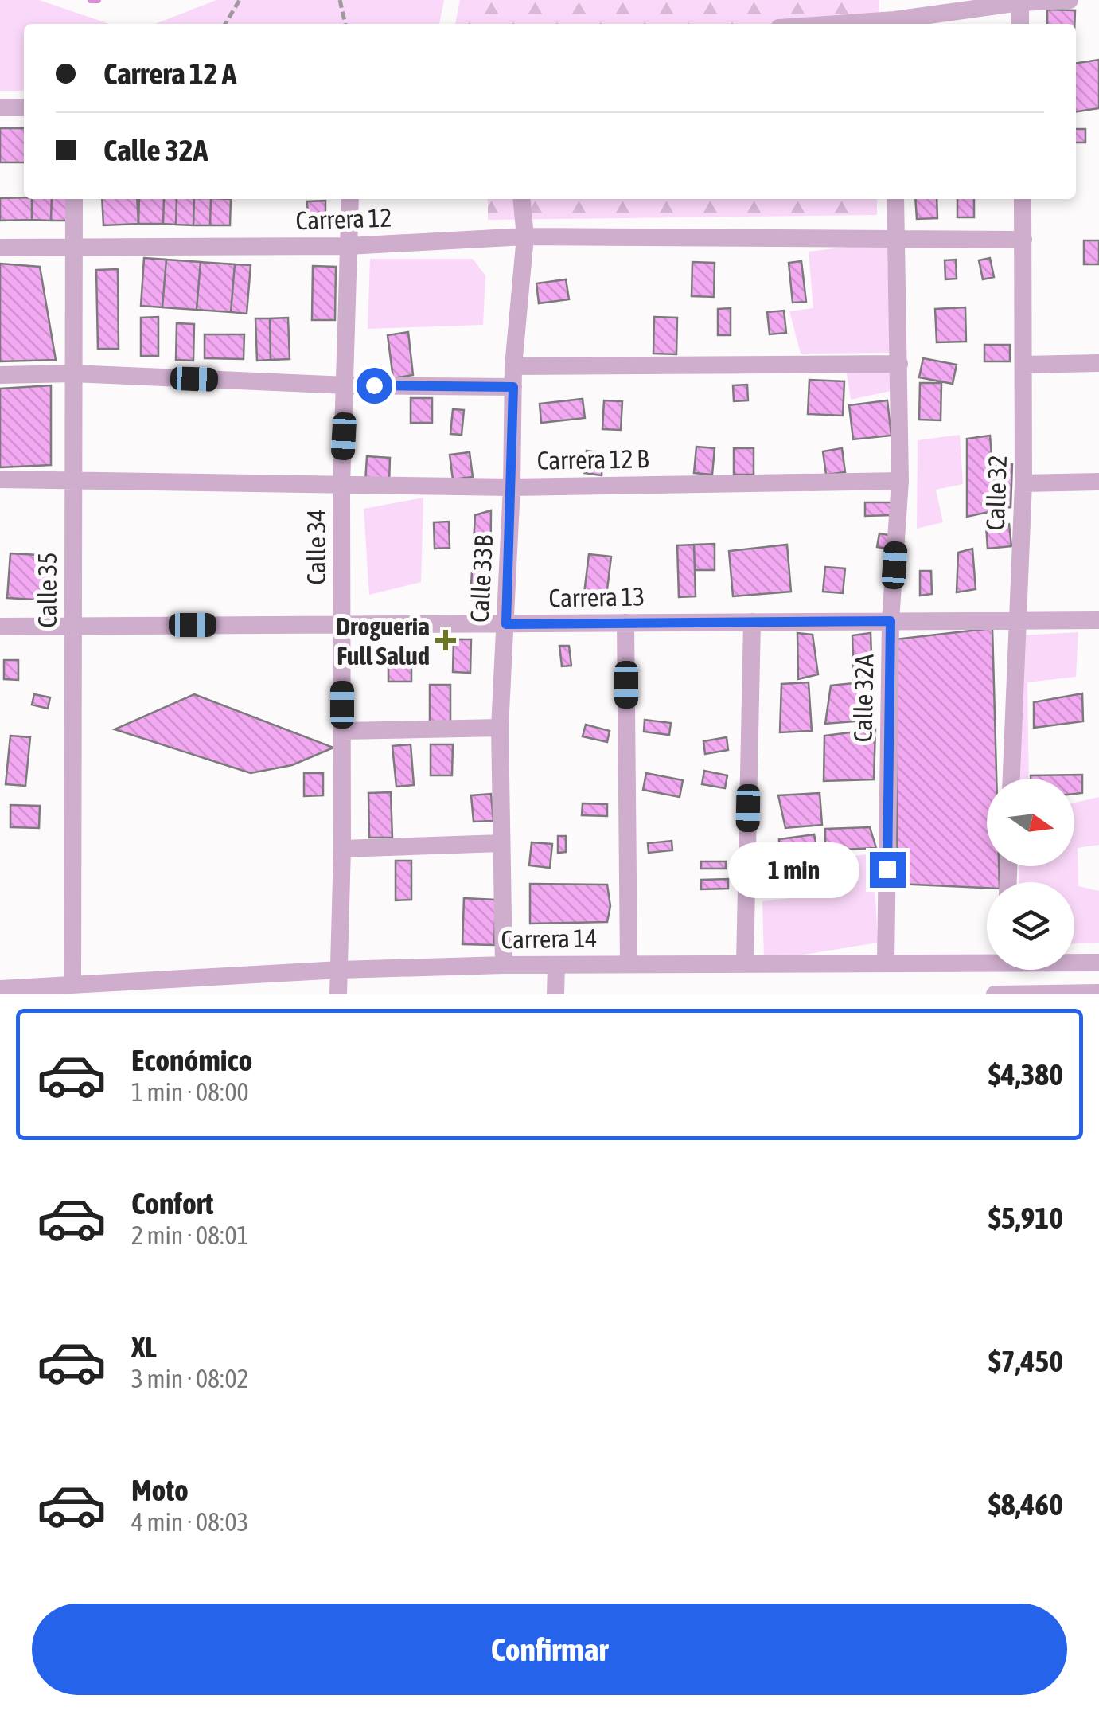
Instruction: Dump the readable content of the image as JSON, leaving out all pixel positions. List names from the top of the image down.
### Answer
{
  "streets": {
    "street": [
      "Carrera 12",
      "Carrera 12 B",
      "Calle 32",
      "Calle 34",
      "Calle 33B",
      "Calle 35",
      "Carrera 13",
      "Calle 32A",
      "Carrera 14"
    ]
  },
  "crossings": [
    ["Carrera 12", "Calle 32"],
    ["Carrera 12", "Calle 34"],
    ["Carrera 12", "Calle 33B"],
    ["Carrera 12", "Calle 35"],
    ["Carrera 12", "Calle 32A"],
    ["Carrera 12 B", "Calle 34"],
    ["Carrera 12 B", "Calle 33B"],
    ["Carrera 12 B", "Calle 35"],
    ["Carrera 12 B", "Calle 32A"],
    ["Calle 32", "Carrera 13"],
    ["Calle 34", "Carrera 13"],
    ["Calle 34", "Carrera 14"],
    ["Calle 33B", "Carrera 13"],
    ["Calle 33B", "Carrera 14"],
    ["Calle 35", "Carrera 13"],
    ["Calle 35", "Carrera 14"],
    ["Carrera 13", "Calle 32A"],
    ["Calle 32A", "Carrera 14"]
  ],
  "places": {
    "health": ["Drogueria Full Salud"]
  },
  "north": "right",
  "page": {
    "banner": ["Carrera 12 A", "Calle 32A"],
    "bubble": "1 min",
    "list": [
      {
        "name": "Económico",
        "note": "1 min · 08:00",
        "value": "$4,380"
      },
      {
        "name": "Confort",
        "note": "2 min · 08:01",
        "value": "$5,910"
      },
      {
        "name": "XL",
        "note": "3 min · 08:02",
        "value": "$7,450"
      },
      {
        "name": "Moto",
        "note": "4 min · 08:03",
        "value": "$8,460"
      }
    ],
    "buttons": "Confirmar"
  }
}
